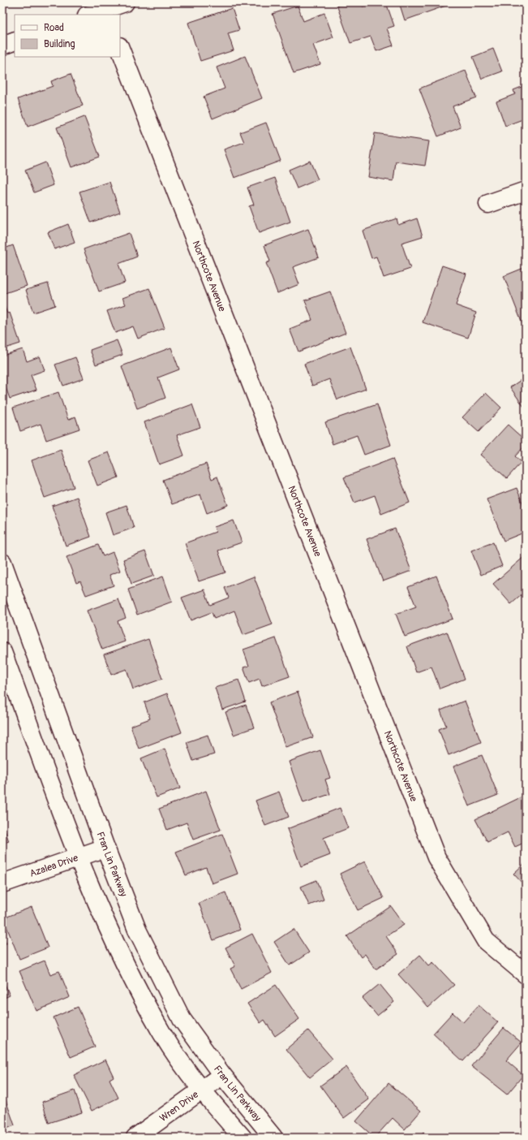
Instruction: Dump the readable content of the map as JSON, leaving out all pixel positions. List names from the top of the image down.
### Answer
{
  "streets": {
    "street": [
      "Northcote Avenue",
      "Fran Lin Parkway",
      "Azalea Drive",
      "Wren Drive"
    ]
  },
  "crossings": [
    ["Fran Lin Parkway", "Azalea Drive"],
    ["Fran Lin Parkway", "Wren Drive"]
  ],
  "legend": ["Road", "Building"]
}
